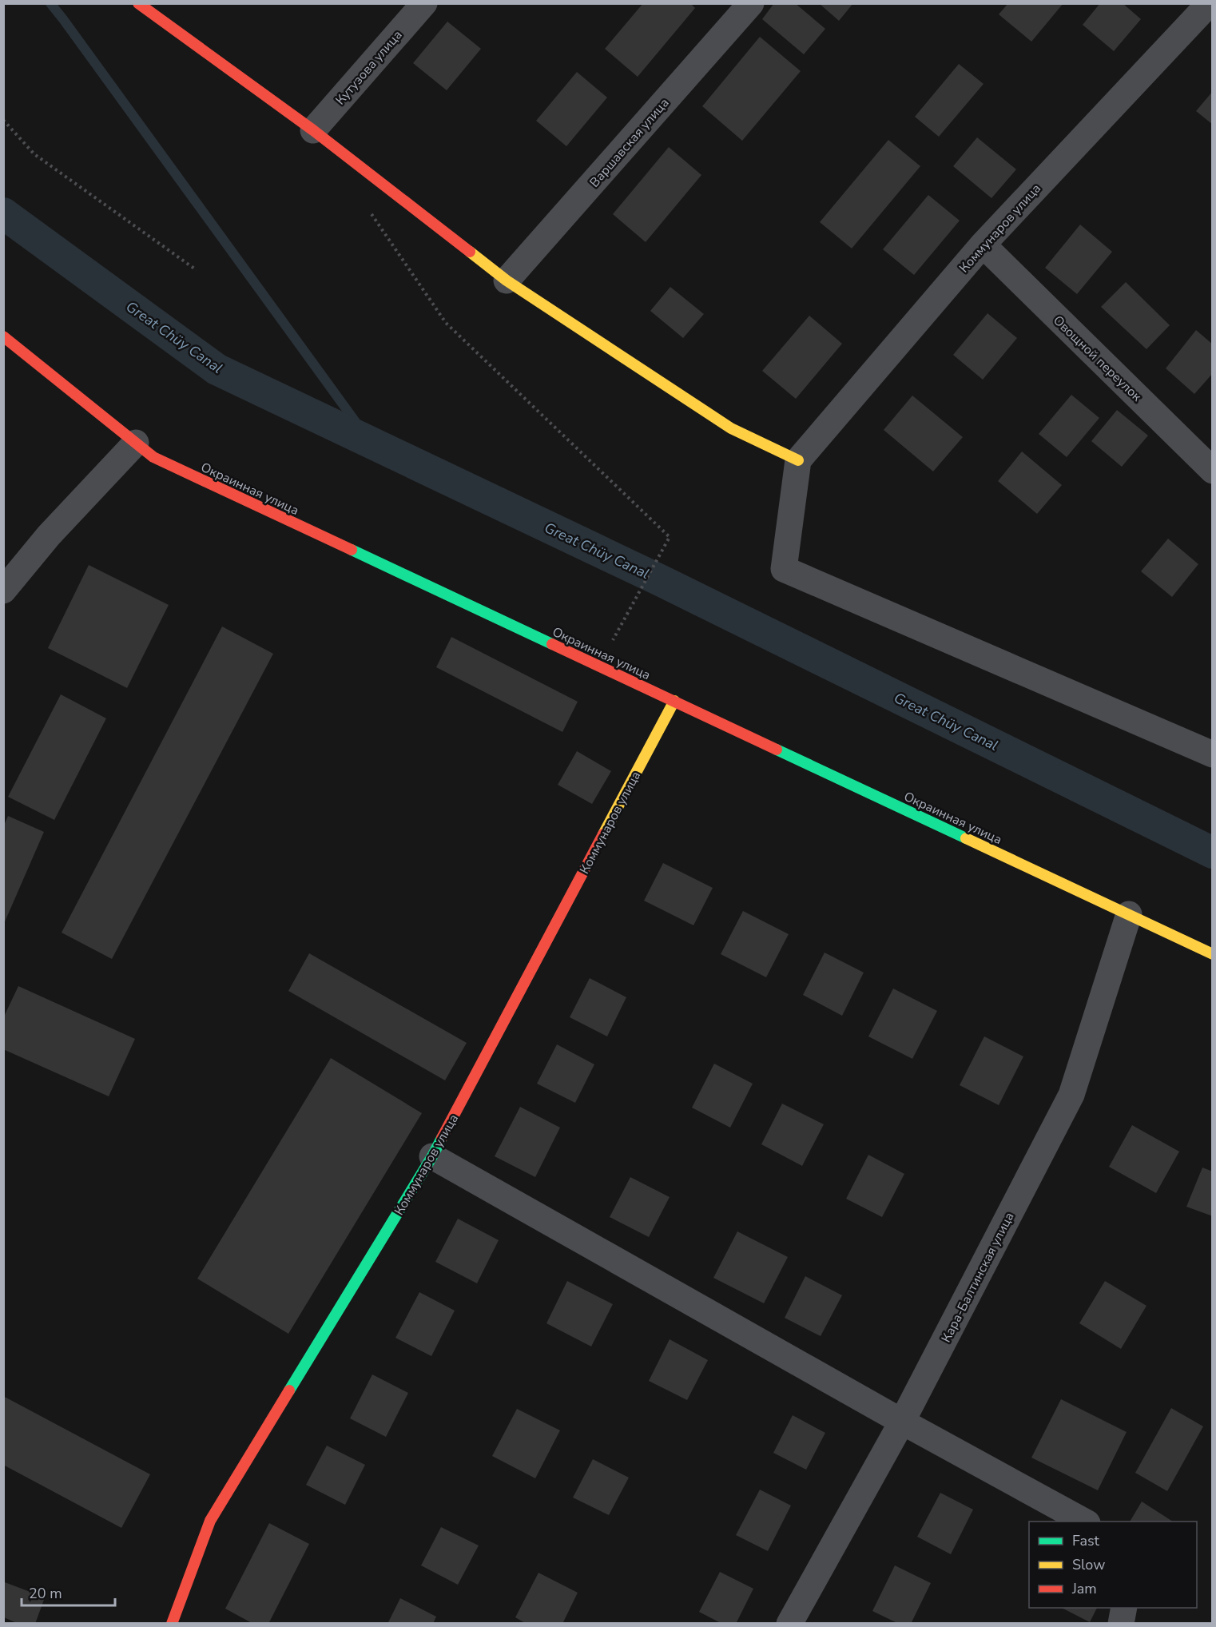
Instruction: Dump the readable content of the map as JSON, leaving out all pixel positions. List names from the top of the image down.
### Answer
{
  "streets": {
    "street": [
      "Кутузова улица",
      "Варшавская улица",
      "Коммунаров улица",
      "Овощной переулок",
      "Окраинная улица",
      "Кара-Балтинская улица"
    ]
  },
  "crossings": [
    ["Коммунаров улица", "Овощной переулок"],
    ["Коммунаров улица", "Окраинная улица"],
    ["Окраинная улица", "Кара-Балтинская улица"]
  ],
  "water": ["Great Chüy Canal"],
  "legend": ["Fast", "Slow", "Jam"],
  "scale_bar": "20 m"
}
